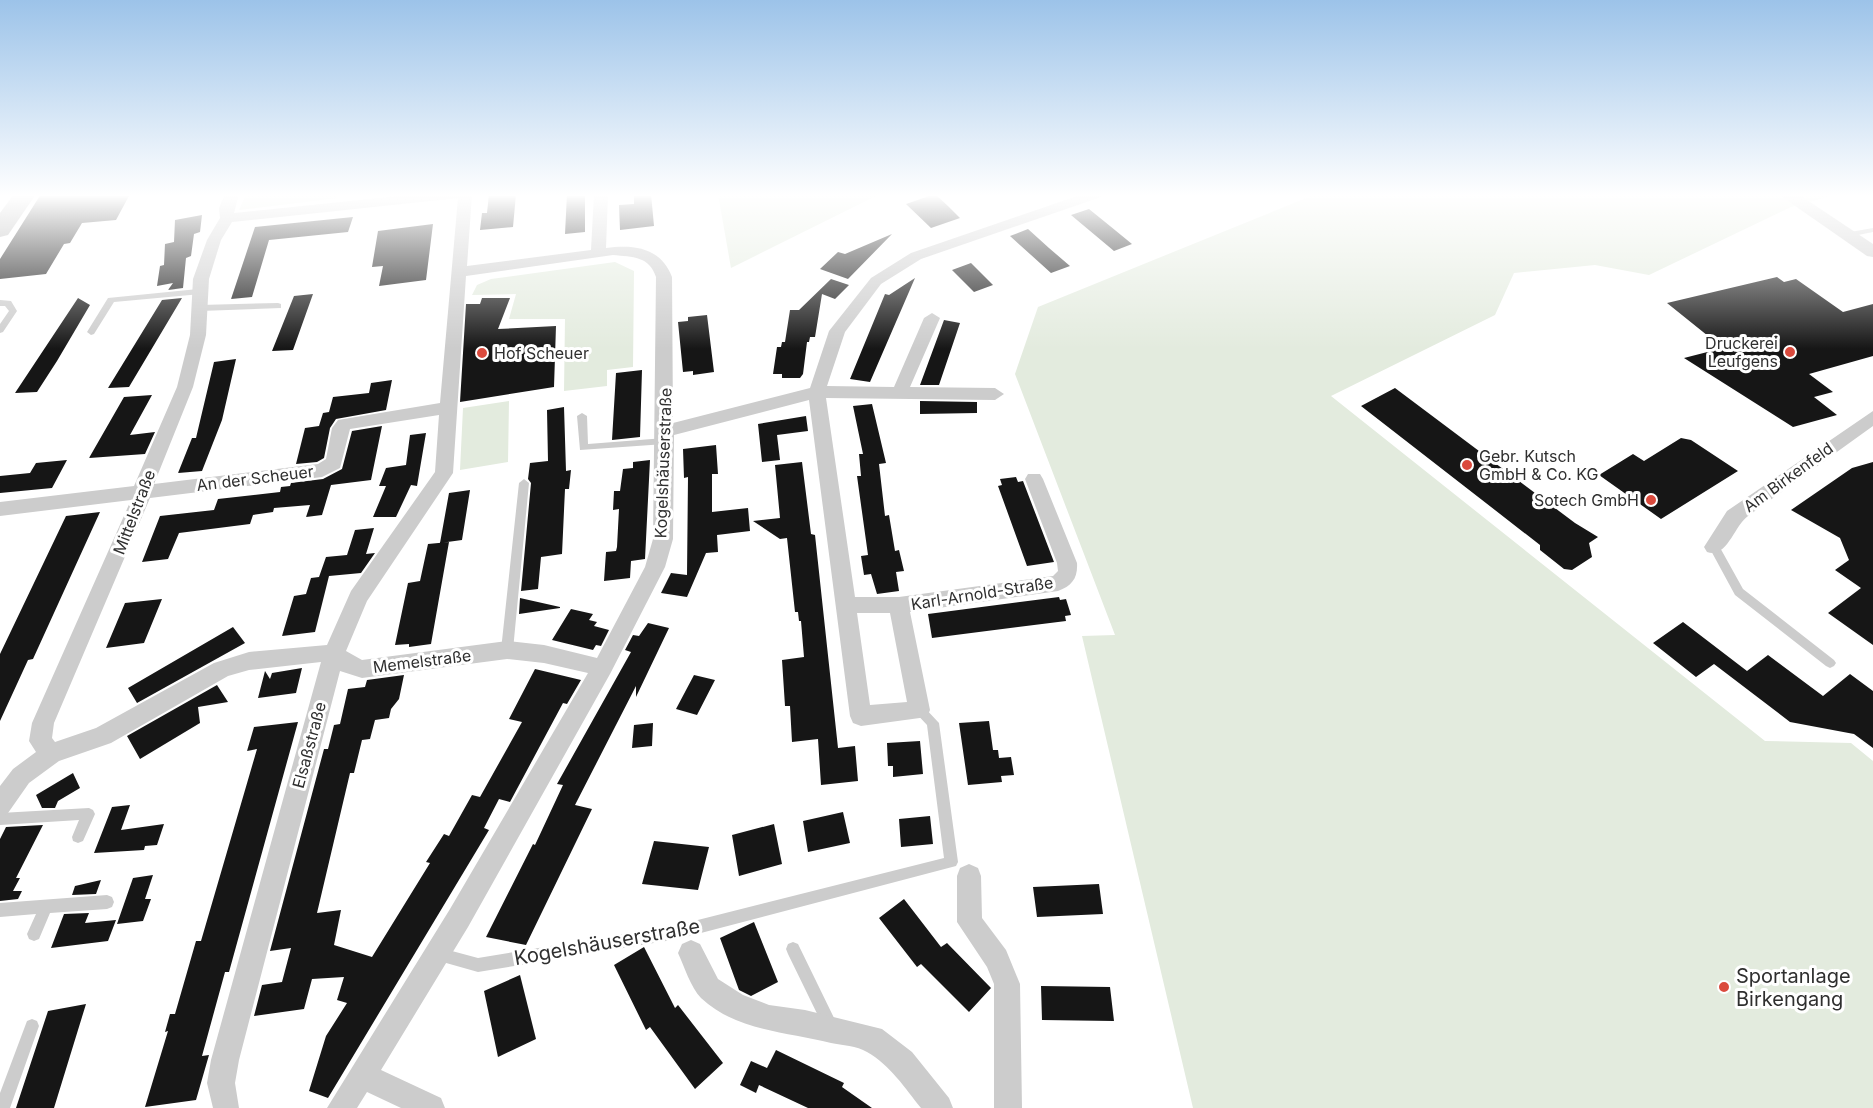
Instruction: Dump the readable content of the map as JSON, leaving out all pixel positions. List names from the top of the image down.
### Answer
{
  "streets": {
    "street": [
      "Kogelshäuserstraße",
      "Am Birkenfeld",
      "An der Scheuer",
      "Mittelstraße",
      "Karl-Arnold-Straße",
      "Memelstraße",
      "Elsaßstraße"
    ]
  },
  "crossings": [
    ["Kogelshäuserstraße", "Karl-Arnold-Straße"],
    ["Kogelshäuserstraße", "Memelstraße"],
    ["An der Scheuer", "Mittelstraße"],
    ["An der Scheuer", "Elsaßstraße"],
    ["Mittelstraße", "Memelstraße"],
    ["Memelstraße", "Elsaßstraße"]
  ],
  "places": [
    "Druckerei Leufgens",
    "Hof Scheuer",
    "Gebr. Kutsch GmbH & Co. KG",
    "Sotech GmbH",
    "Sportanlage Birkengang"
  ]
}
